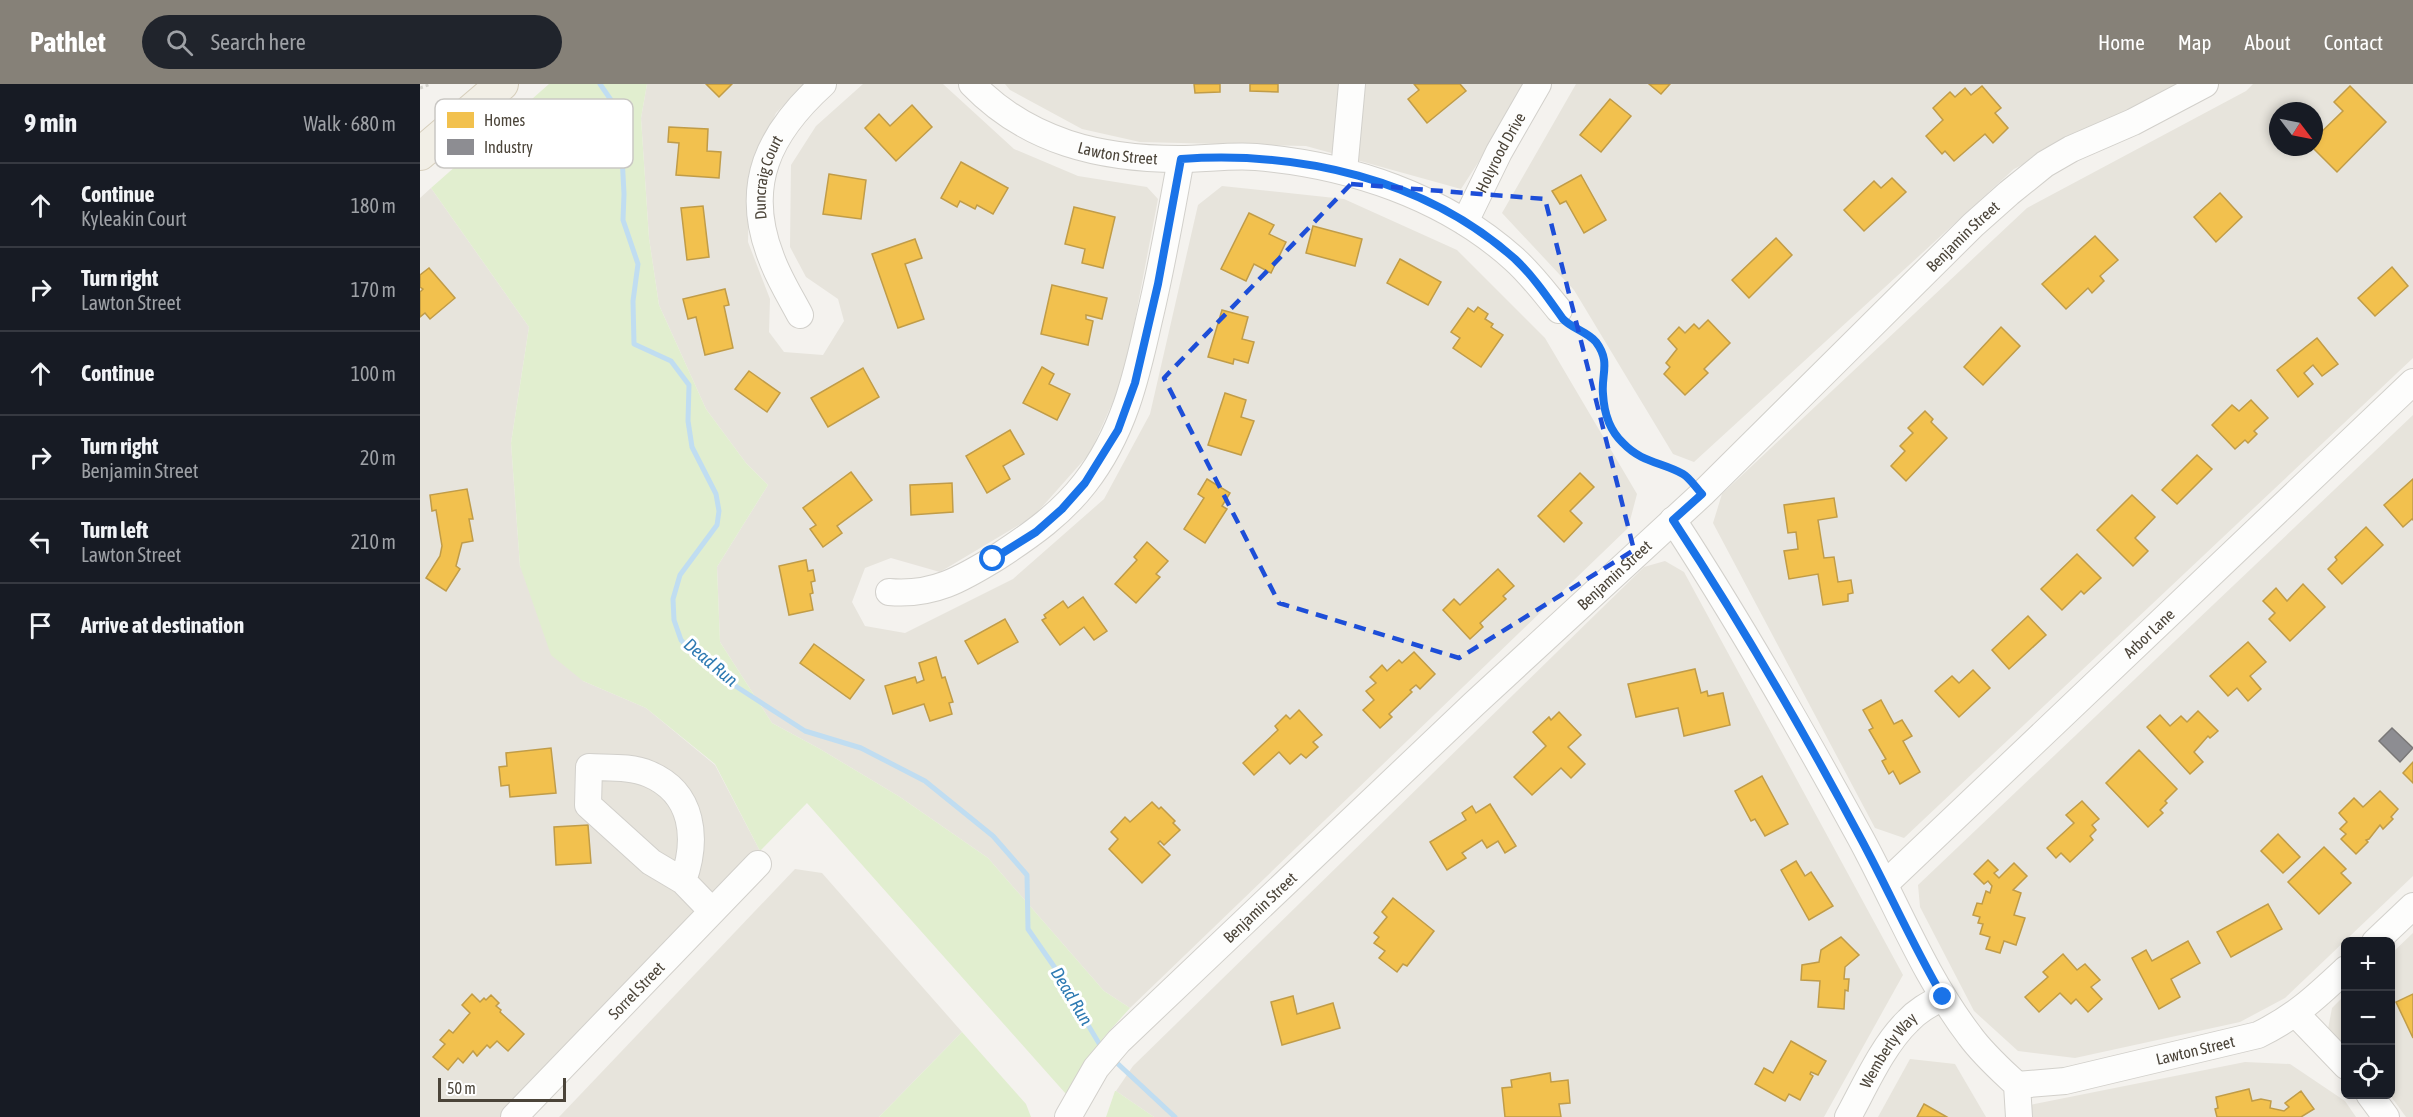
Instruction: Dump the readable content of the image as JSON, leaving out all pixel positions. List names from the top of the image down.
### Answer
{
  "streets": {
    "street": [
      "Lawton Street",
      "Holyrood Drive",
      "Duncraig Court",
      "Benjamin Street",
      "Arbor Lane",
      "Sorrel Street",
      "Wemberly Way"
    ]
  },
  "crossings": [
    ["Lawton Street", "Holyrood Drive"]
  ],
  "water": ["Dead Run"],
  "legend": ["Homes", "Industry"],
  "scale_bar": "50 m",
  "north": "bottom right",
  "page": {
    "header": "Pathlet",
    "search": "Search here",
    "nav": [
      "Home",
      "Map",
      "About",
      "Contact"
    ],
    "heading": ["9 min", "Walk · 680 m"],
    "list": [
      ["Continue", "Kyleakin Court", "180 m"],
      ["Turn right", "Lawton Street", "170 m"],
      ["Continue", "100 m"],
      ["Turn right", "Benjamin Street", "20 m"],
      ["Turn left", "Lawton Street", "210 m"],
      "Arrive at destination"
    ],
    "map_buttons": ["+", "−"],
    "scale": "50 m"
  }
}
